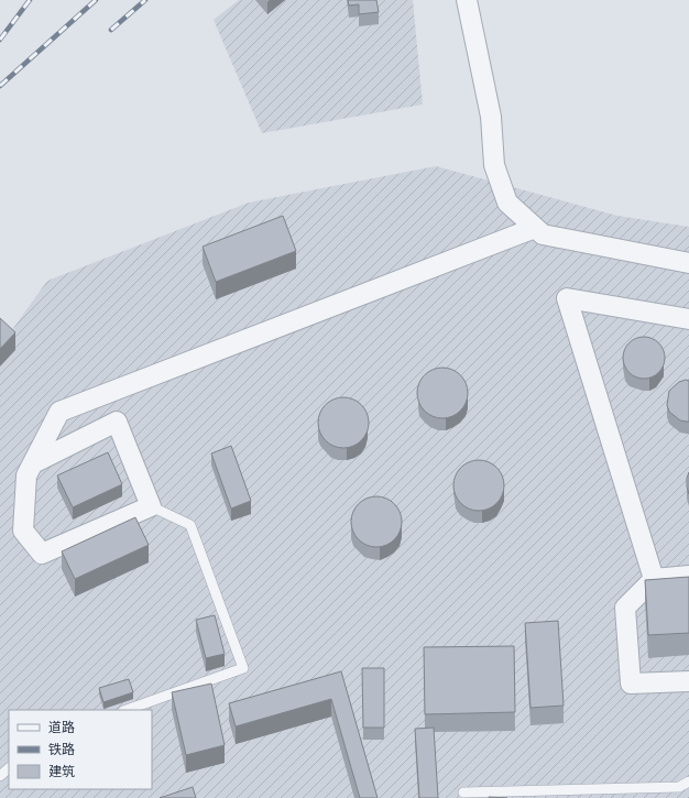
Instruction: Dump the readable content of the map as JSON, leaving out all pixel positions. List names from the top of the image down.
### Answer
{
  "legend": ["道路", "铁路", "建筑"]
}
